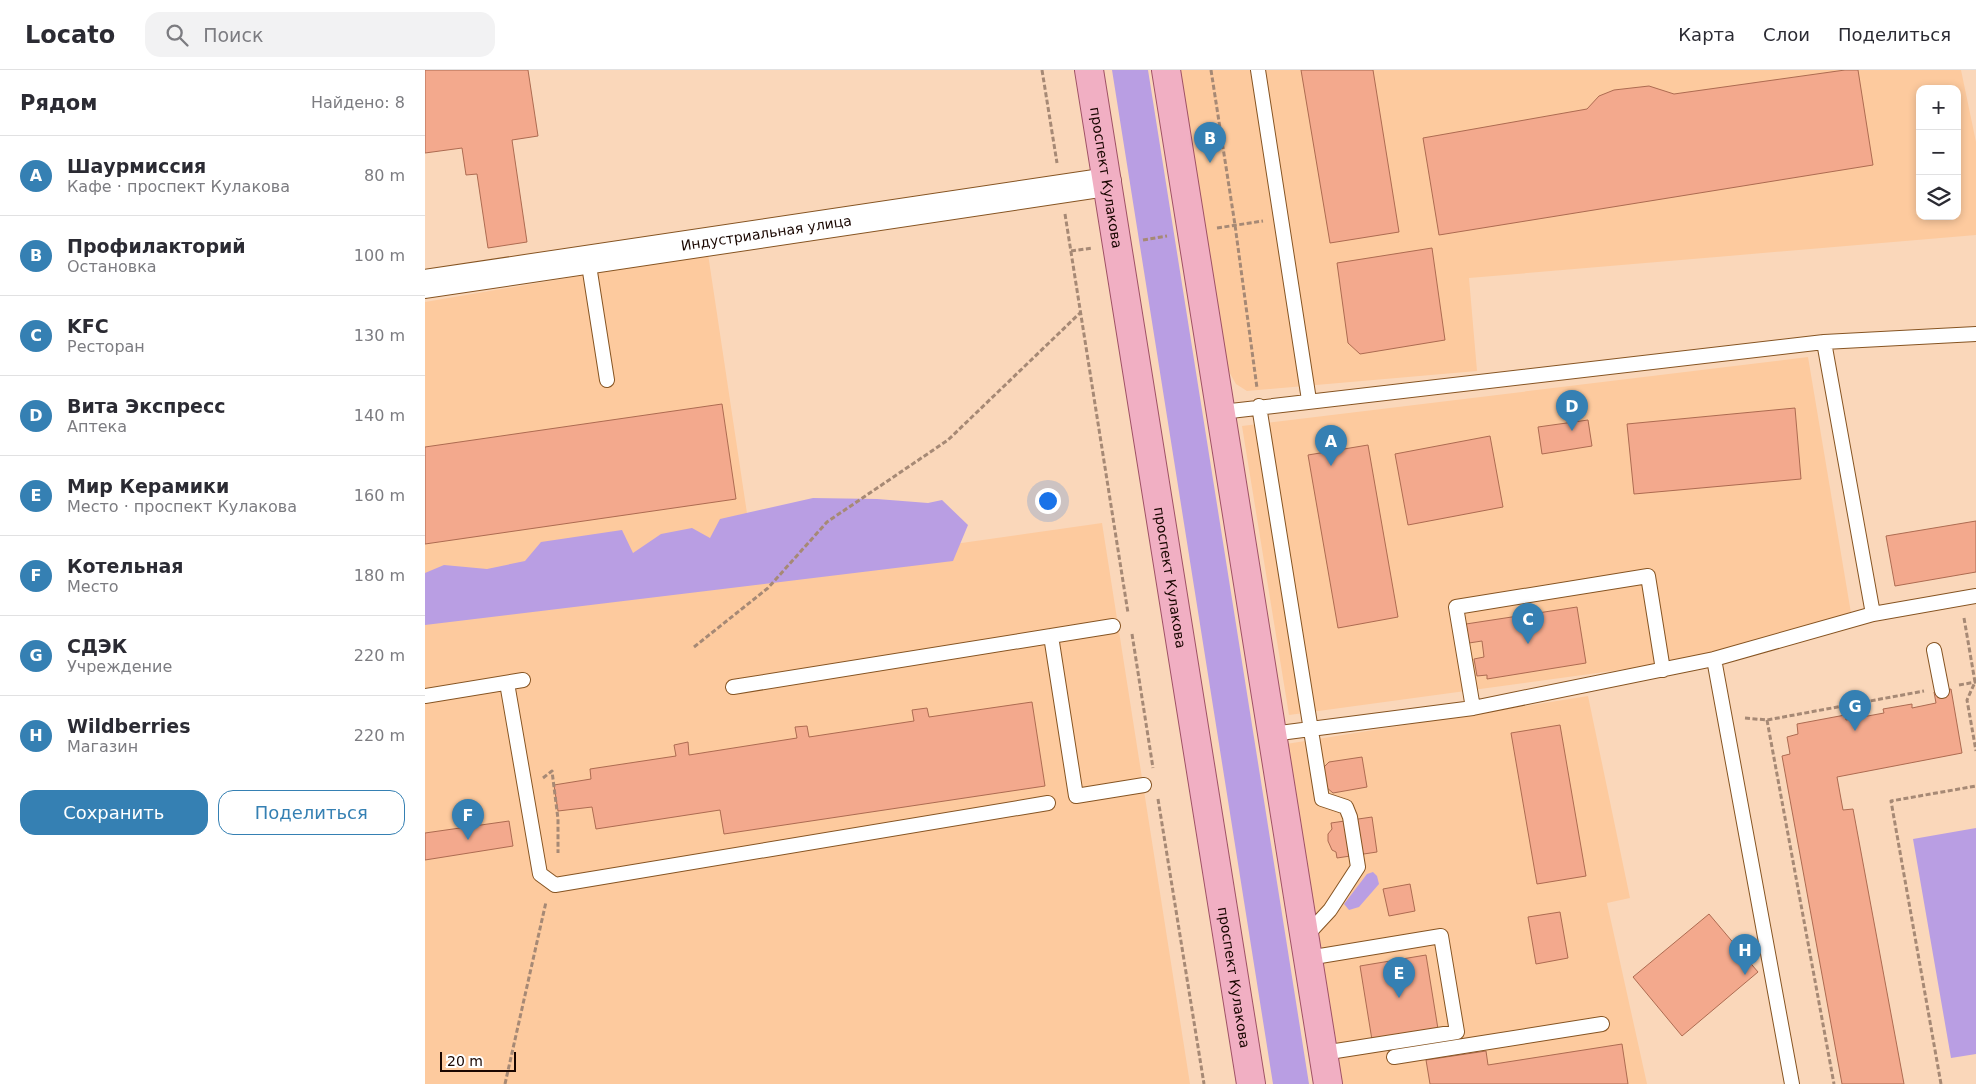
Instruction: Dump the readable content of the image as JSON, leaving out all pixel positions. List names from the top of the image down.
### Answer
{
  "streets": {
    "main road": ["проспект Кулакова"],
    "street": ["Индустриальная улица"]
  },
  "crossings": [
    ["проспект Кулакова", "Индустриальная улица"]
  ],
  "scale_bar": "20 m",
  "page": {
    "header": "Locato",
    "search": "Поиск",
    "nav": ["Карта", "Слои", "Поделиться"],
    "heading": ["Рядом", "Найдено: 8"],
    "map_buttons": ["+", "−"],
    "pins": [
      "B",
      "D",
      "A",
      "C",
      "G",
      "F",
      "H",
      "E"
    ],
    "list": [
      {
        "mark": "A",
        "name": "Шаурмиссия",
        "note": "Кафе · проспект Кулакова",
        "value": "80 m"
      },
      {
        "mark": "B",
        "name": "Профилакторий",
        "note": "Остановка",
        "value": "100 m"
      },
      {
        "mark": "C",
        "name": "KFC",
        "note": "Ресторан",
        "value": "130 m"
      },
      {
        "mark": "D",
        "name": "Вита Экспресс",
        "note": "Аптека",
        "value": "140 m"
      },
      {
        "mark": "E",
        "name": "Мир Керамики",
        "note": "Место · проспект Кулакова",
        "value": "160 m"
      },
      {
        "mark": "F",
        "name": "Котельная",
        "note": "Место",
        "value": "180 m"
      },
      {
        "mark": "G",
        "name": "СДЭК",
        "note": "Учреждение",
        "value": "220 m"
      },
      {
        "mark": "H",
        "name": "Wildberries",
        "note": "Магазин",
        "value": "220 m"
      }
    ],
    "buttons": ["Сохранить", "Поделиться"],
    "scale": "20 m"
  }
}
